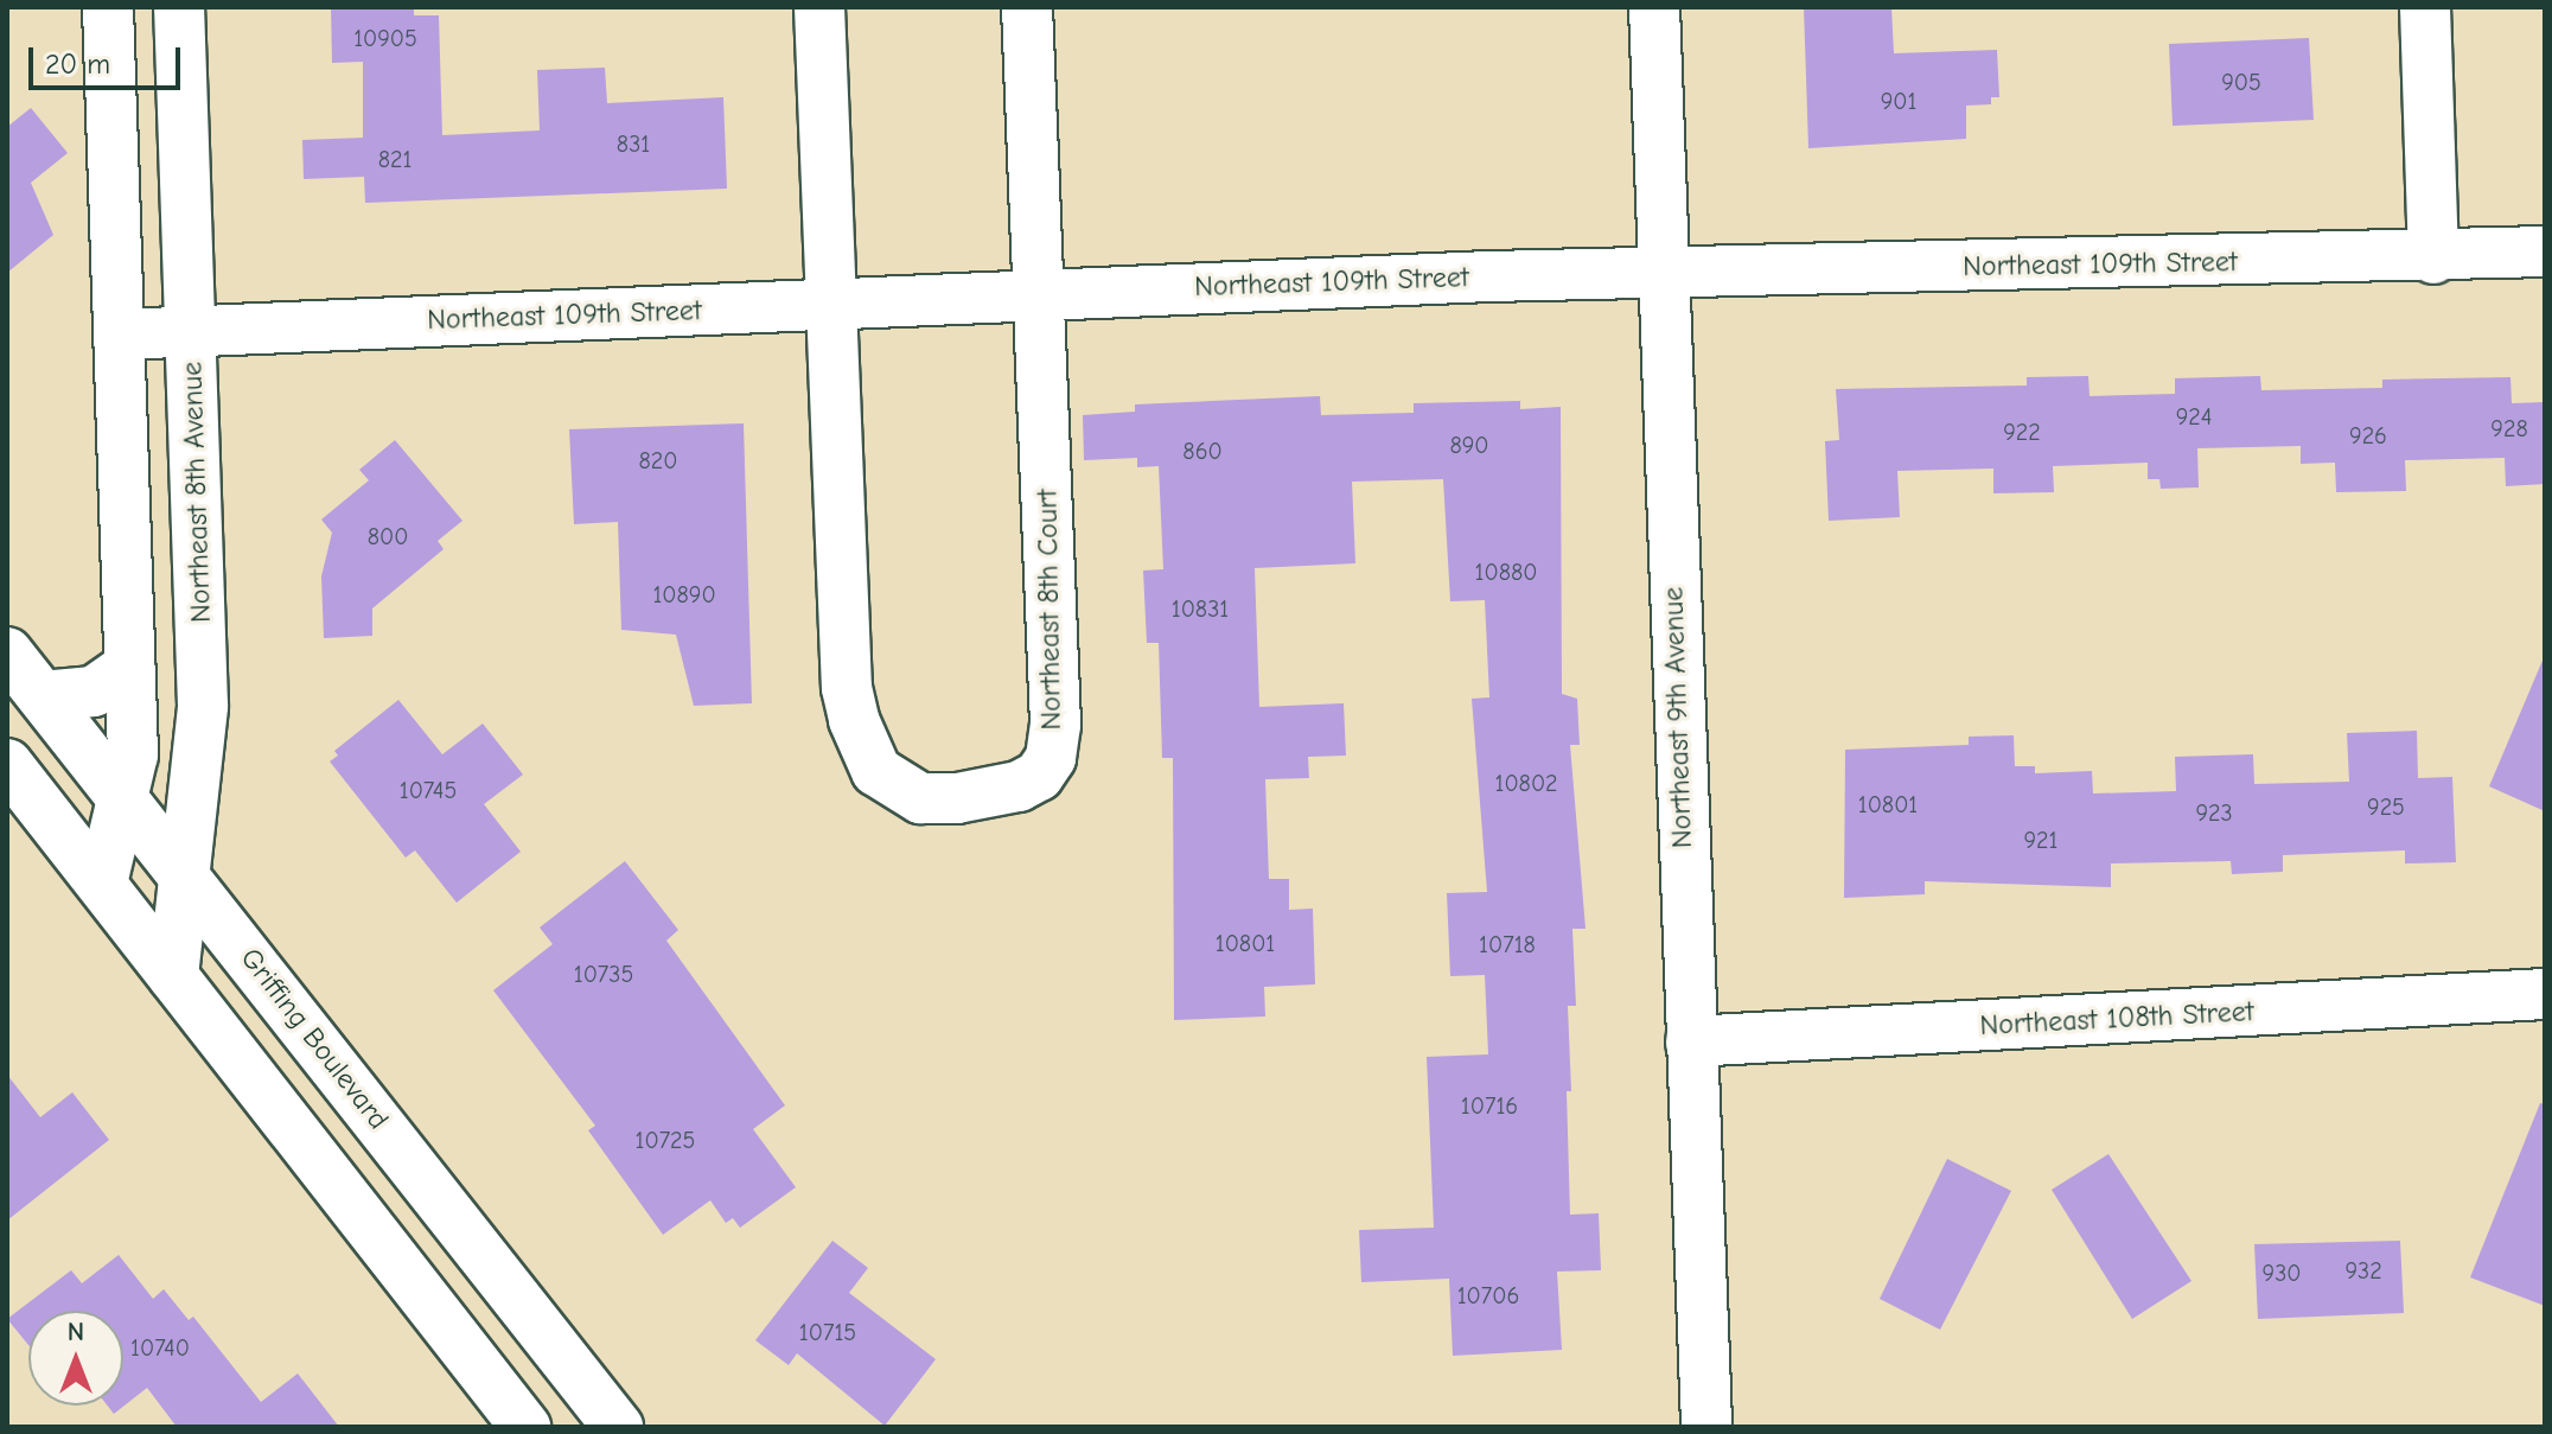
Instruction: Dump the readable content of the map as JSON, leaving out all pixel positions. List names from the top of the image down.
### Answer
{
  "streets": {
    "street": [
      "Northeast 109th Street",
      "Northeast 8th Avenue",
      "Northeast 8th Court",
      "Northeast 9th Avenue",
      "Northeast 108th Street",
      "Griffing Boulevard"
    ]
  },
  "crossings": [
    ["Northeast 109th Street", "Northeast 8th Avenue"],
    ["Northeast 109th Street", "Northeast 8th Court"],
    ["Northeast 109th Street", "Northeast 9th Avenue"],
    ["Northeast 8th Avenue", "Griffing Boulevard"],
    ["Northeast 9th Avenue", "Northeast 108th Street"]
  ],
  "house_numbers": [
    "10905",
    "905",
    "901",
    "831",
    "821",
    "924",
    "928",
    "922",
    "926",
    "890",
    "860",
    "820",
    "800",
    "10880",
    "10890",
    "10831",
    "10802",
    "10745",
    "10801",
    "925",
    "923",
    "921",
    "10801",
    "10718",
    "10735",
    "10716",
    "10725",
    "932",
    "930",
    "10706",
    "10715",
    "10740"
  ],
  "scale_bar": "20 m",
  "north": "top"
}
